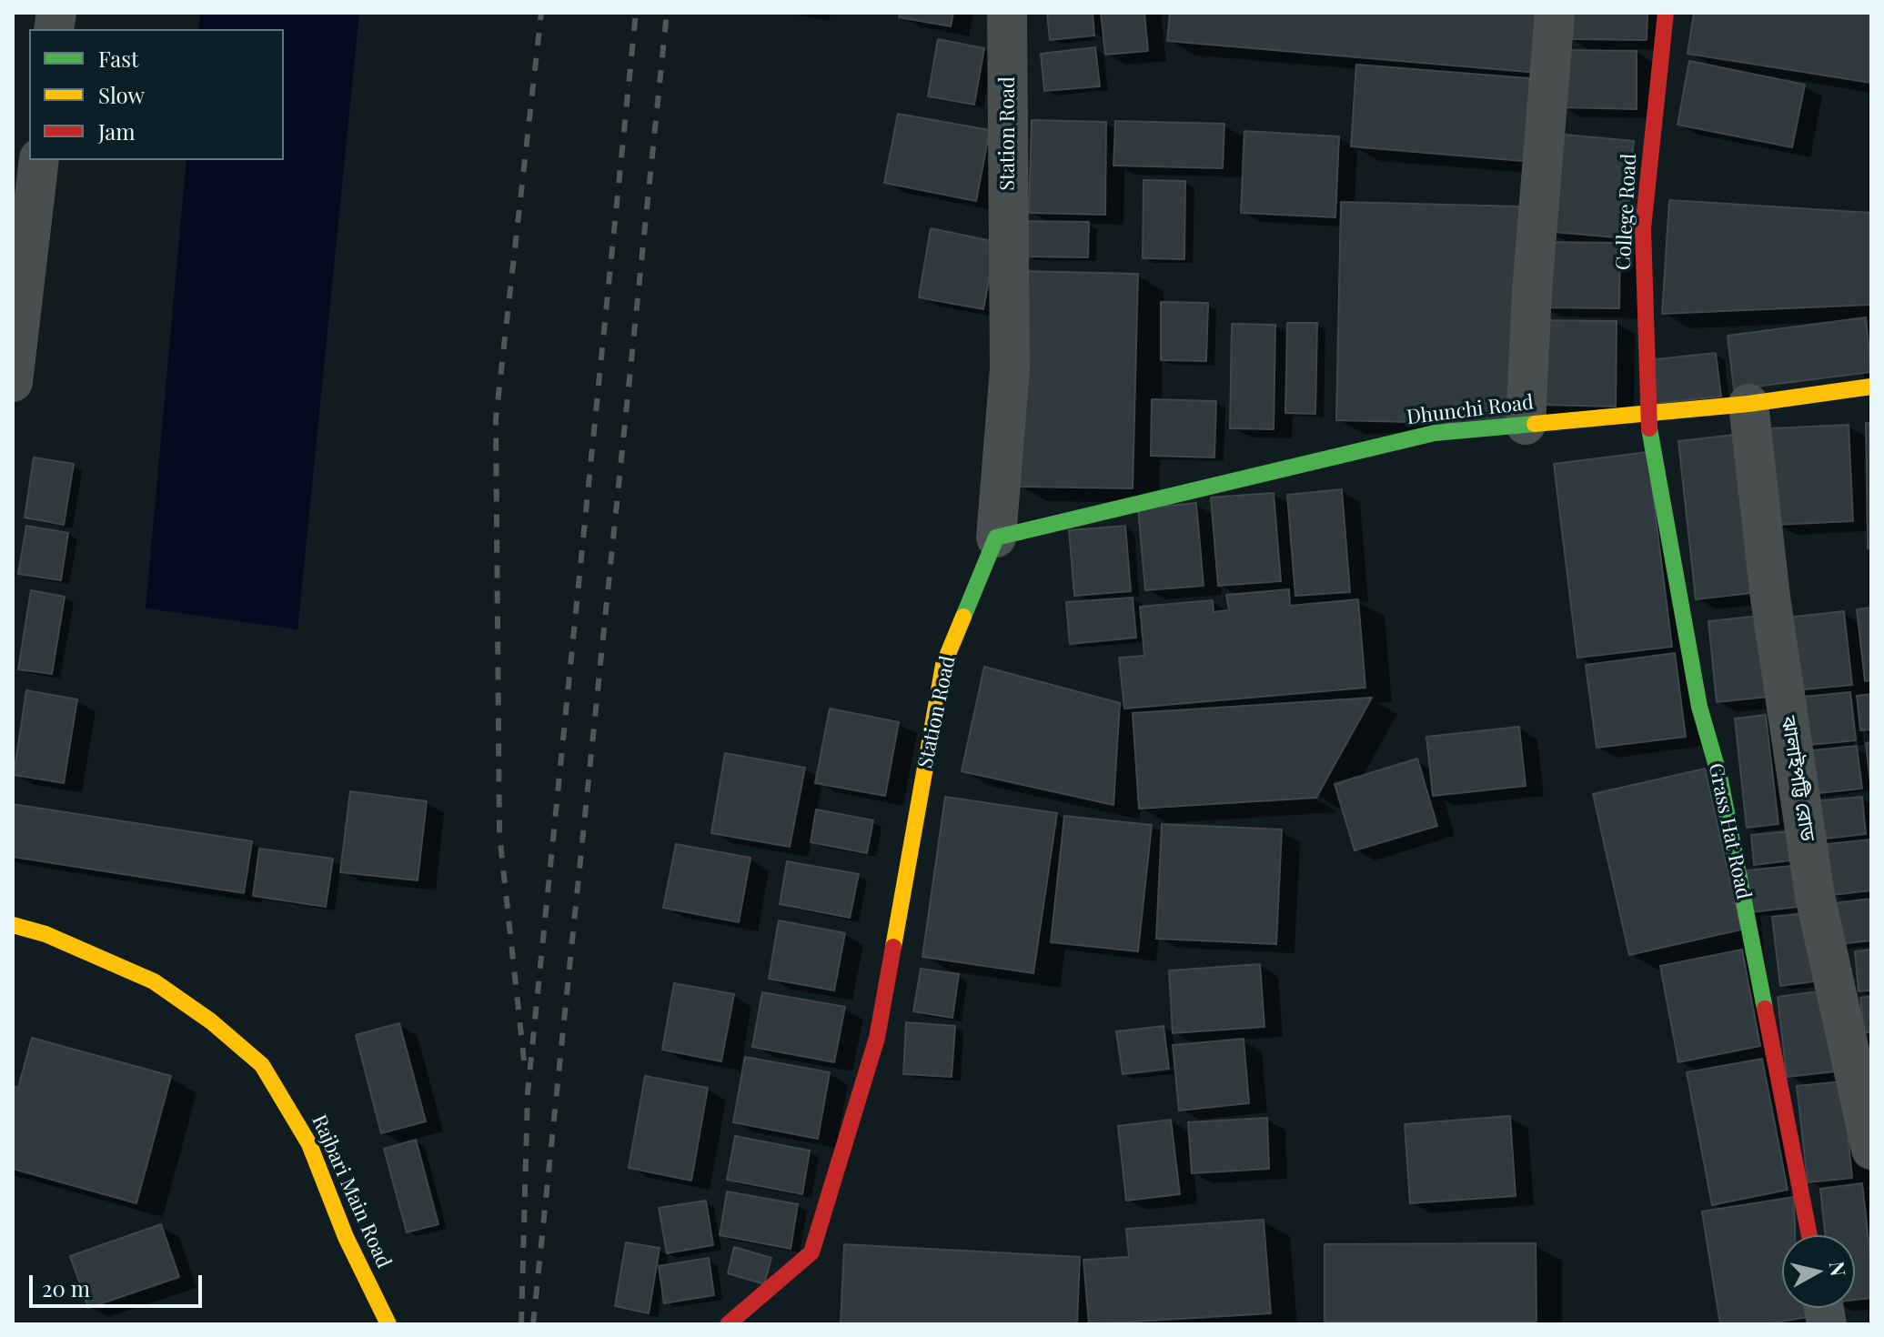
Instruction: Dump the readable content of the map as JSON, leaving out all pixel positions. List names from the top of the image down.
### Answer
{
  "streets": {
    "street": [
      "Station Road",
      "College Road",
      "Dhunchi Road",
      "ঝালাইপট্টি রোড",
      "Grass Hat Road",
      "Rajbari Main Road"
    ]
  },
  "crossings": [
    ["Station Road", "Dhunchi Road"],
    ["College Road", "Dhunchi Road"],
    ["College Road", "Grass Hat Road"],
    ["Dhunchi Road", "ঝালাইপট্টি রোড"],
    ["Dhunchi Road", "Grass Hat Road"]
  ],
  "legend": ["Fast", "Slow", "Jam"],
  "scale_bar": "20 m",
  "north": "right"
}
